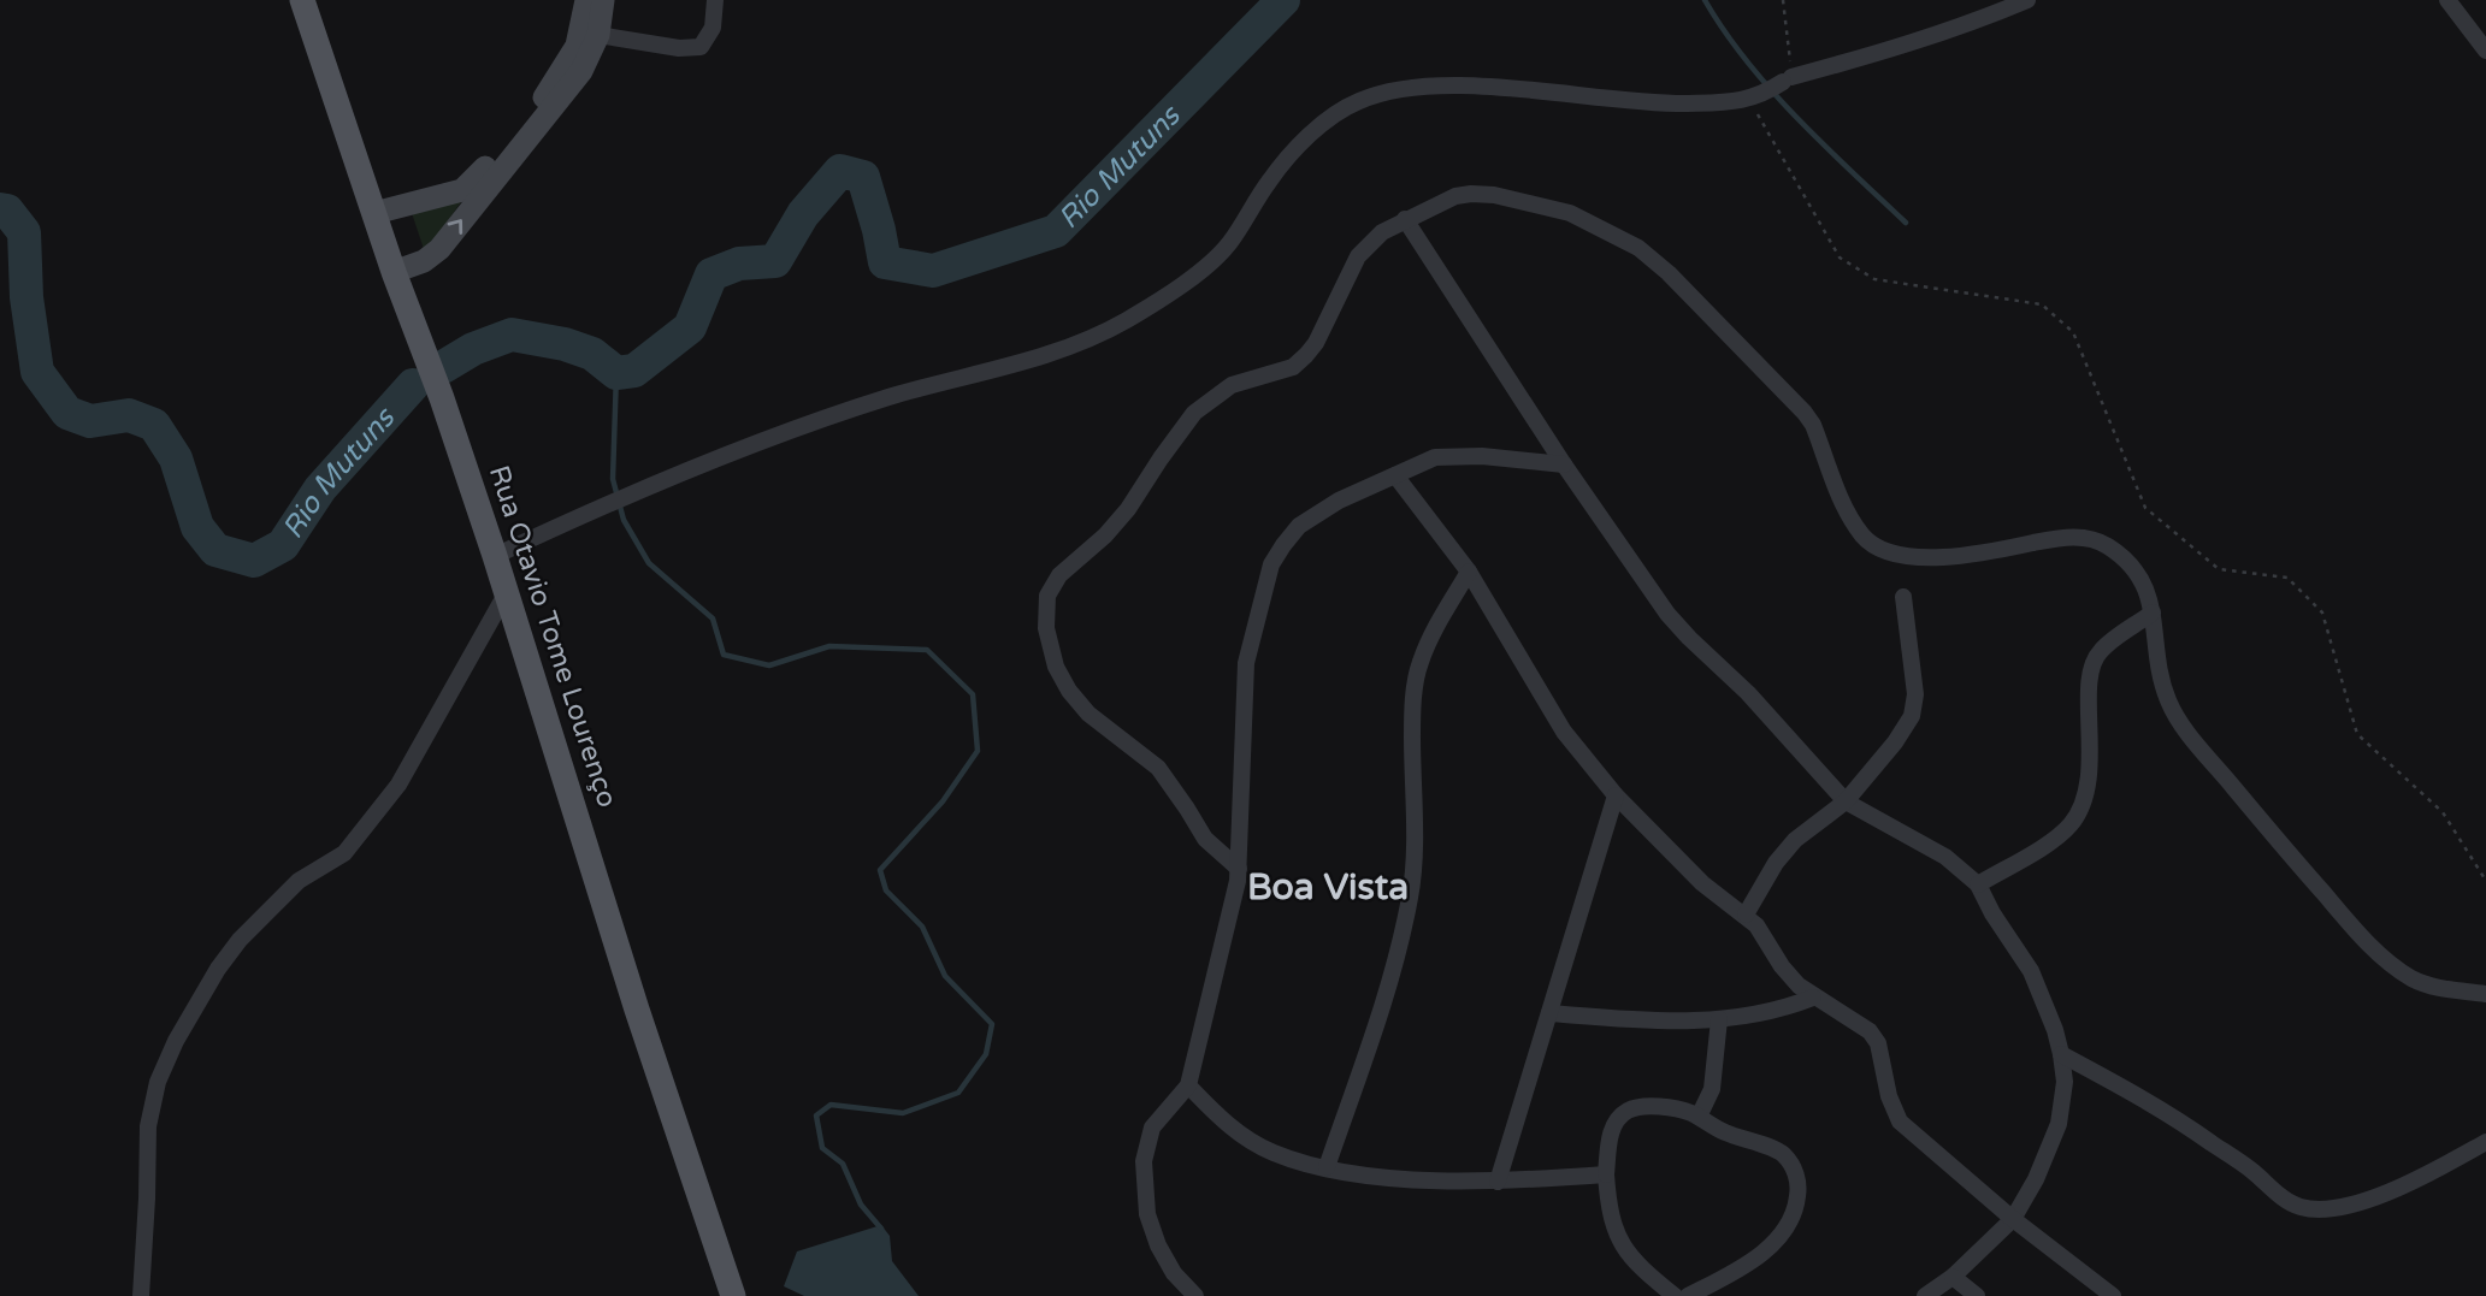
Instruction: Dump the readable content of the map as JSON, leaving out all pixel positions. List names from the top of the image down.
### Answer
{
  "streets": {
    "main road": ["Rua Otavio Tome Lourenço"]
  },
  "districts": ["Boa Vista"],
  "water": ["Rio Mutuns"]
}
